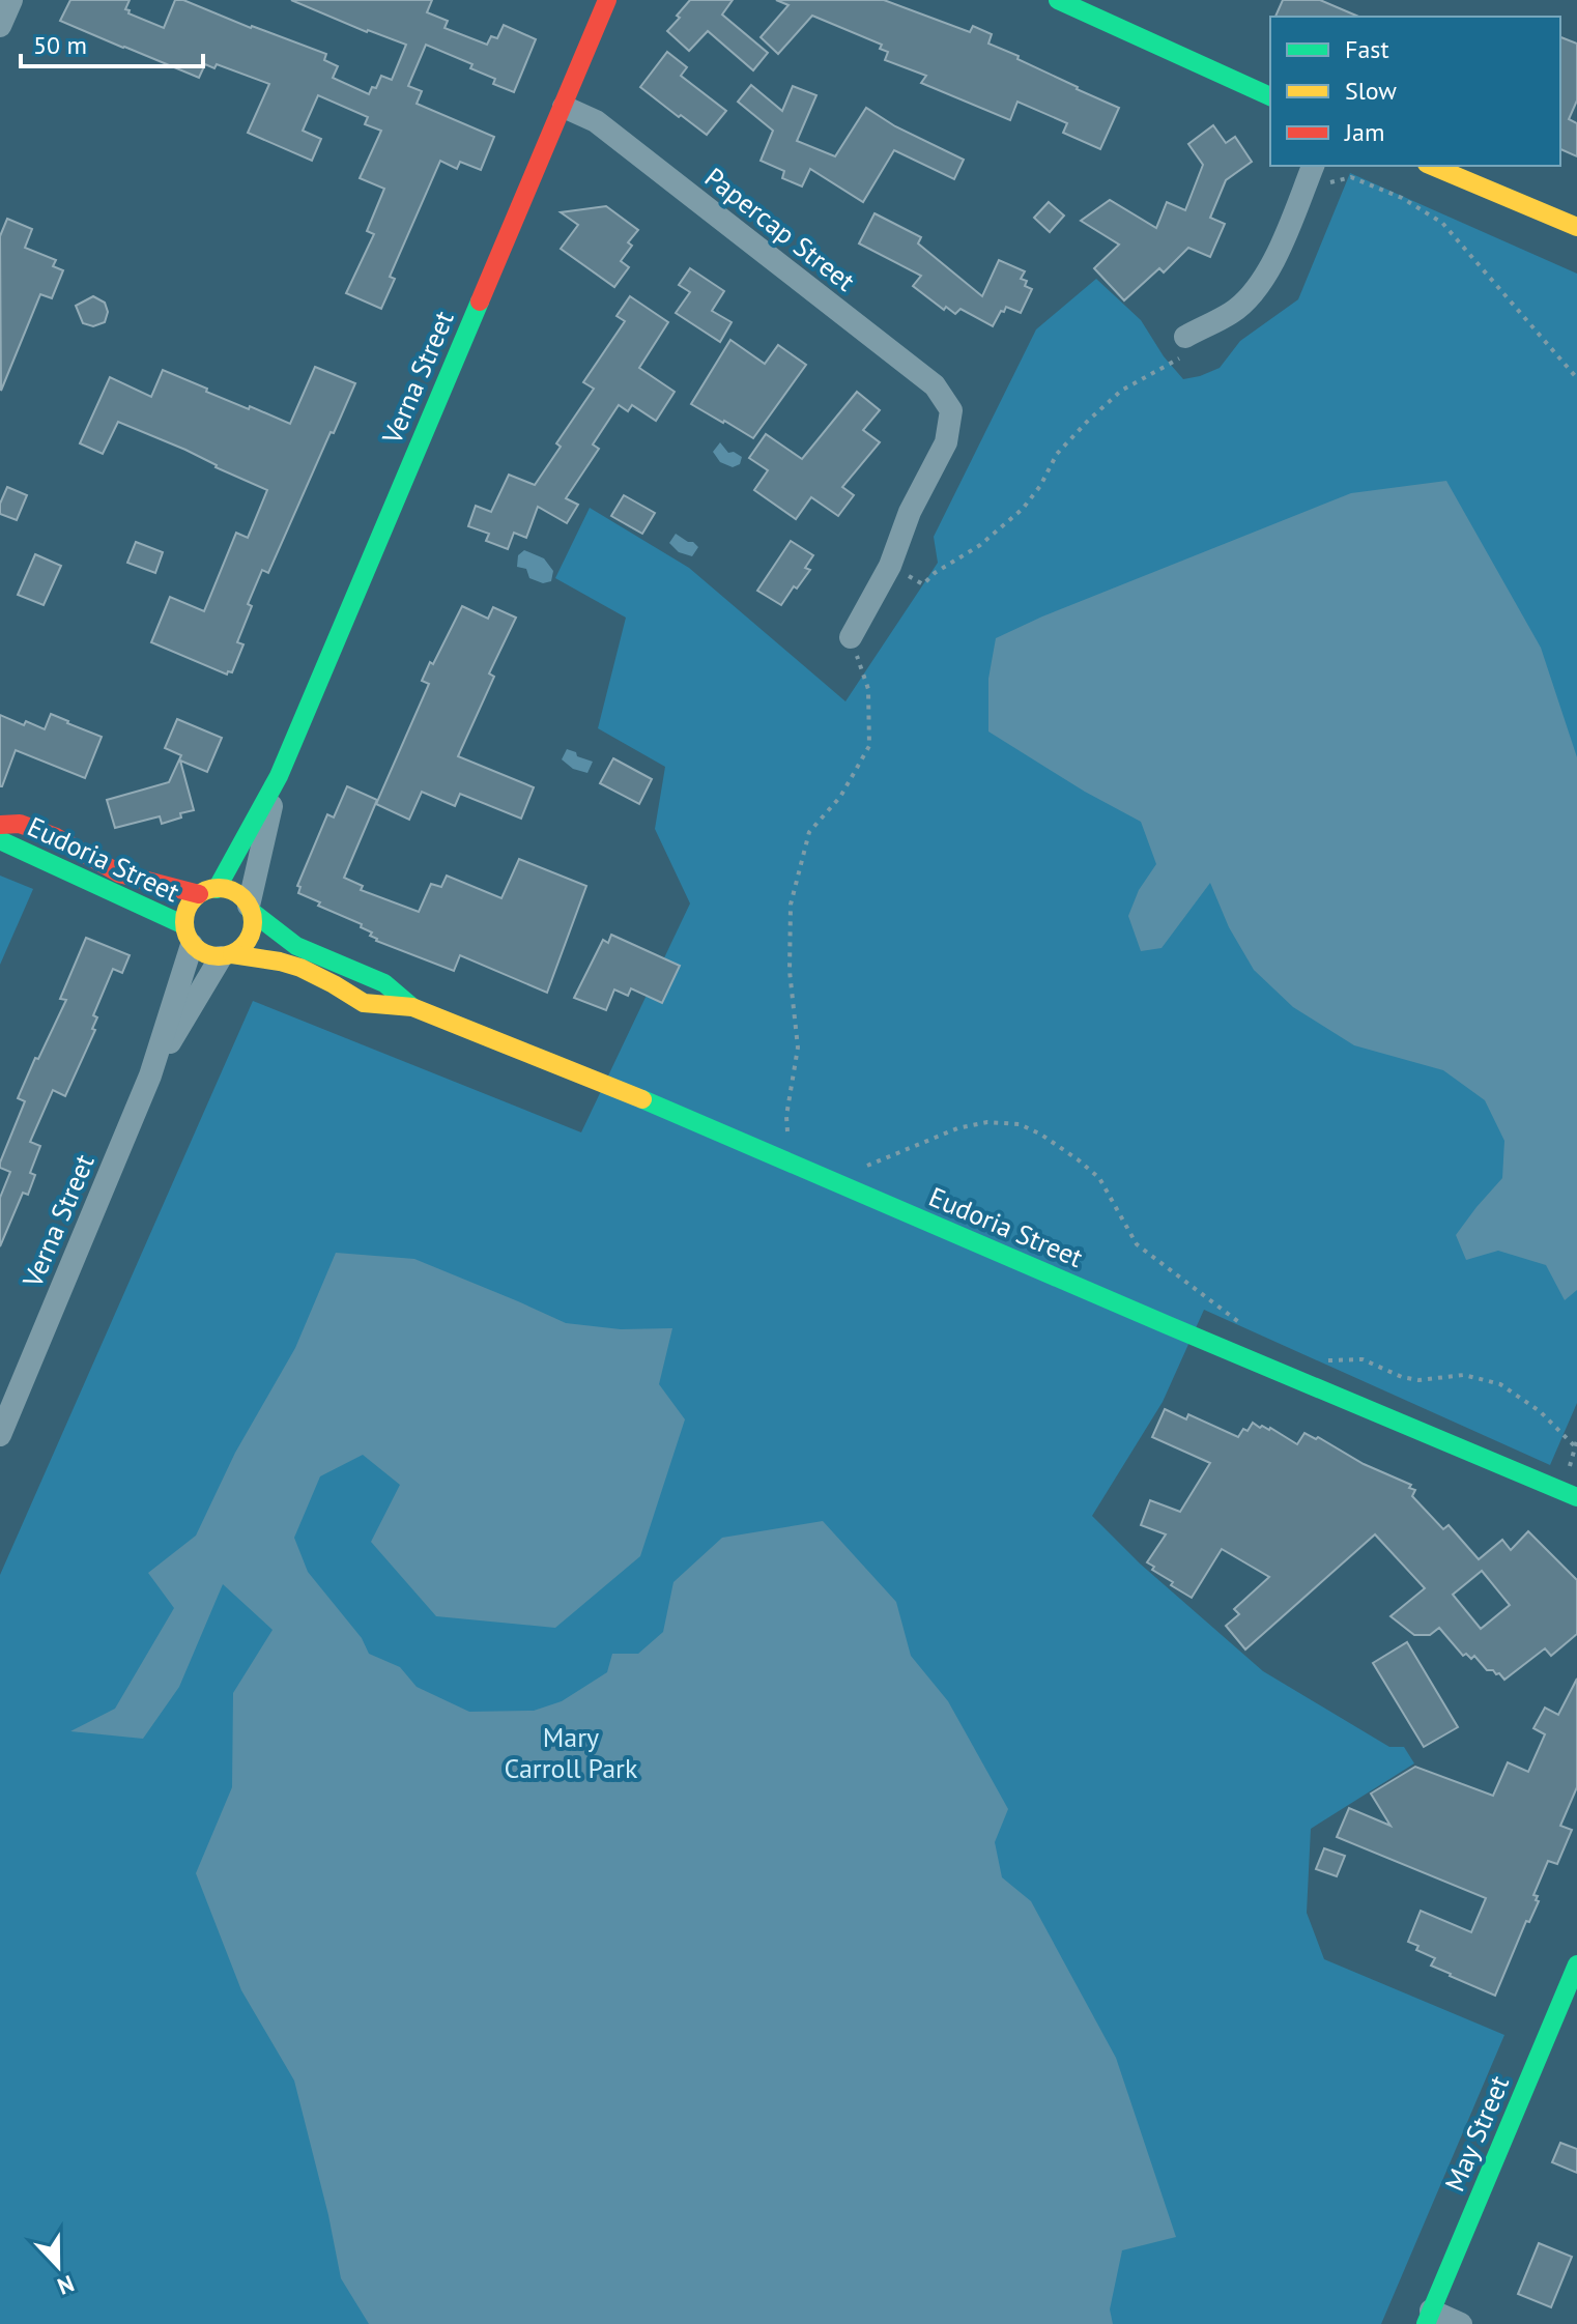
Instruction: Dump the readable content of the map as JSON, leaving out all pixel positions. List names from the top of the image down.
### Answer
{
  "streets": {
    "street": [
      "Papercap Street",
      "Verna Street",
      "Eudoria Street",
      "May Street"
    ]
  },
  "crossings": [
    ["Papercap Street", "Verna Street"],
    ["Verna Street", "Eudoria Street"]
  ],
  "parks": ["Mary Carroll Park"],
  "legend": ["Fast", "Slow", "Jam"],
  "scale_bar": "50 m",
  "north": "bottom"
}
